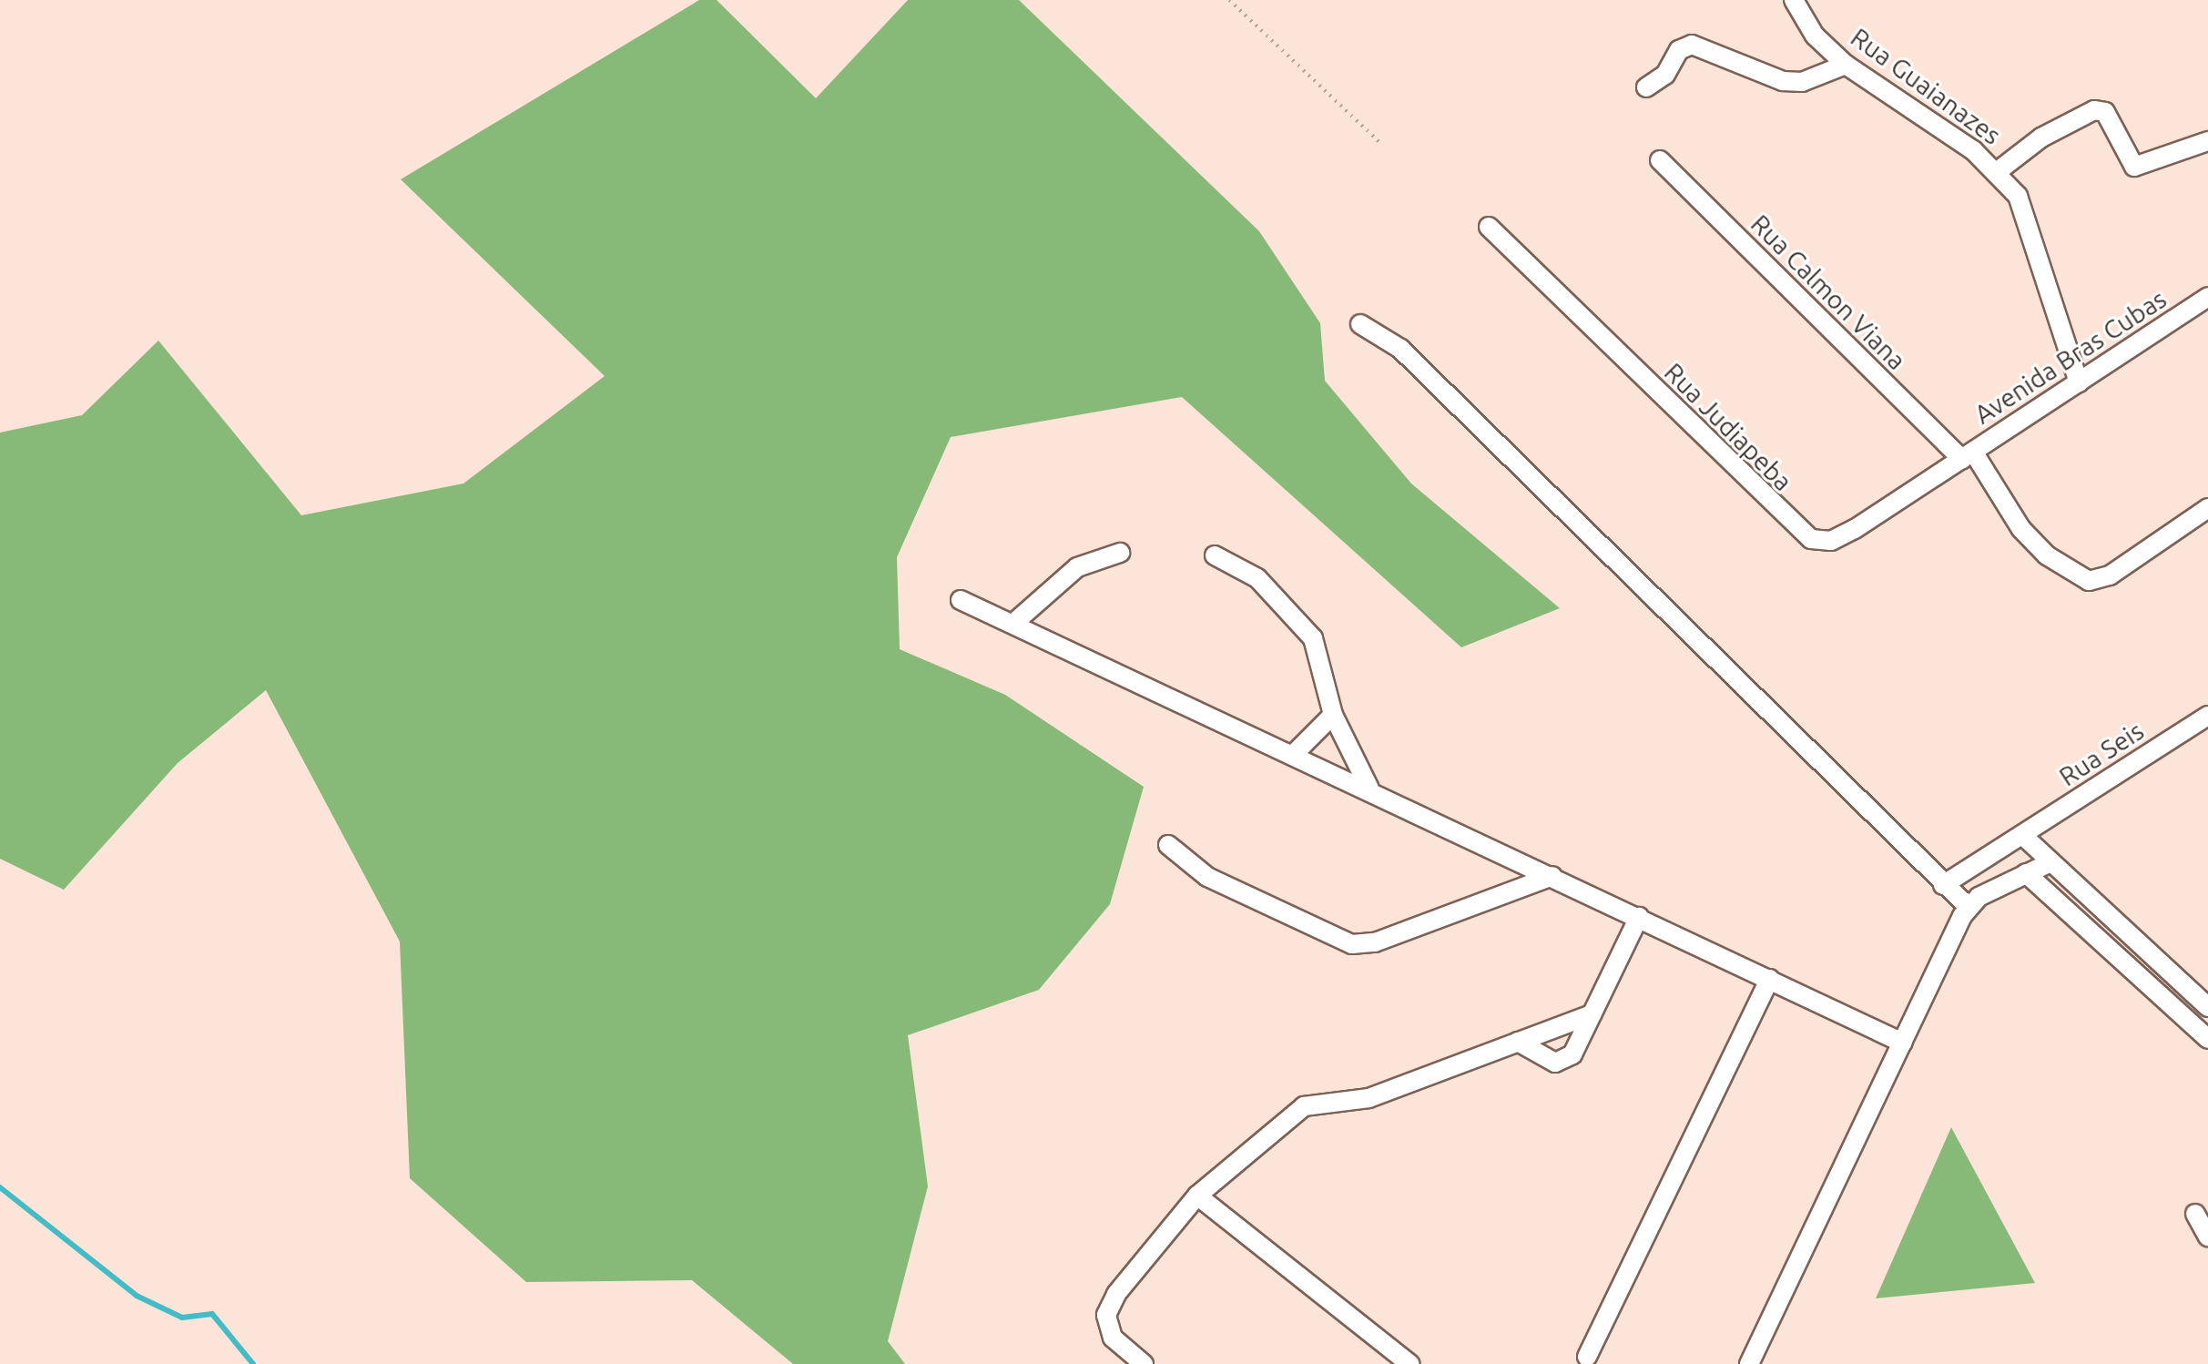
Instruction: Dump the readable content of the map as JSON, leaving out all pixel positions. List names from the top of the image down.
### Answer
{
  "streets": {
    "street": [
      "Rua Guaianazes",
      "Rua Calmon Viana",
      "Avenida Bras Cubas",
      "Rua Judiapeba",
      "Rua Seis"
    ]
  },
  "crossings": [
    ["Rua Guaianazes", "Avenida Bras Cubas"],
    ["Rua Calmon Viana", "Avenida Bras Cubas"],
    ["Rua Calmon Viana", "Rua Judiapeba"],
    ["Avenida Bras Cubas", "Rua Judiapeba"]
  ]
}
